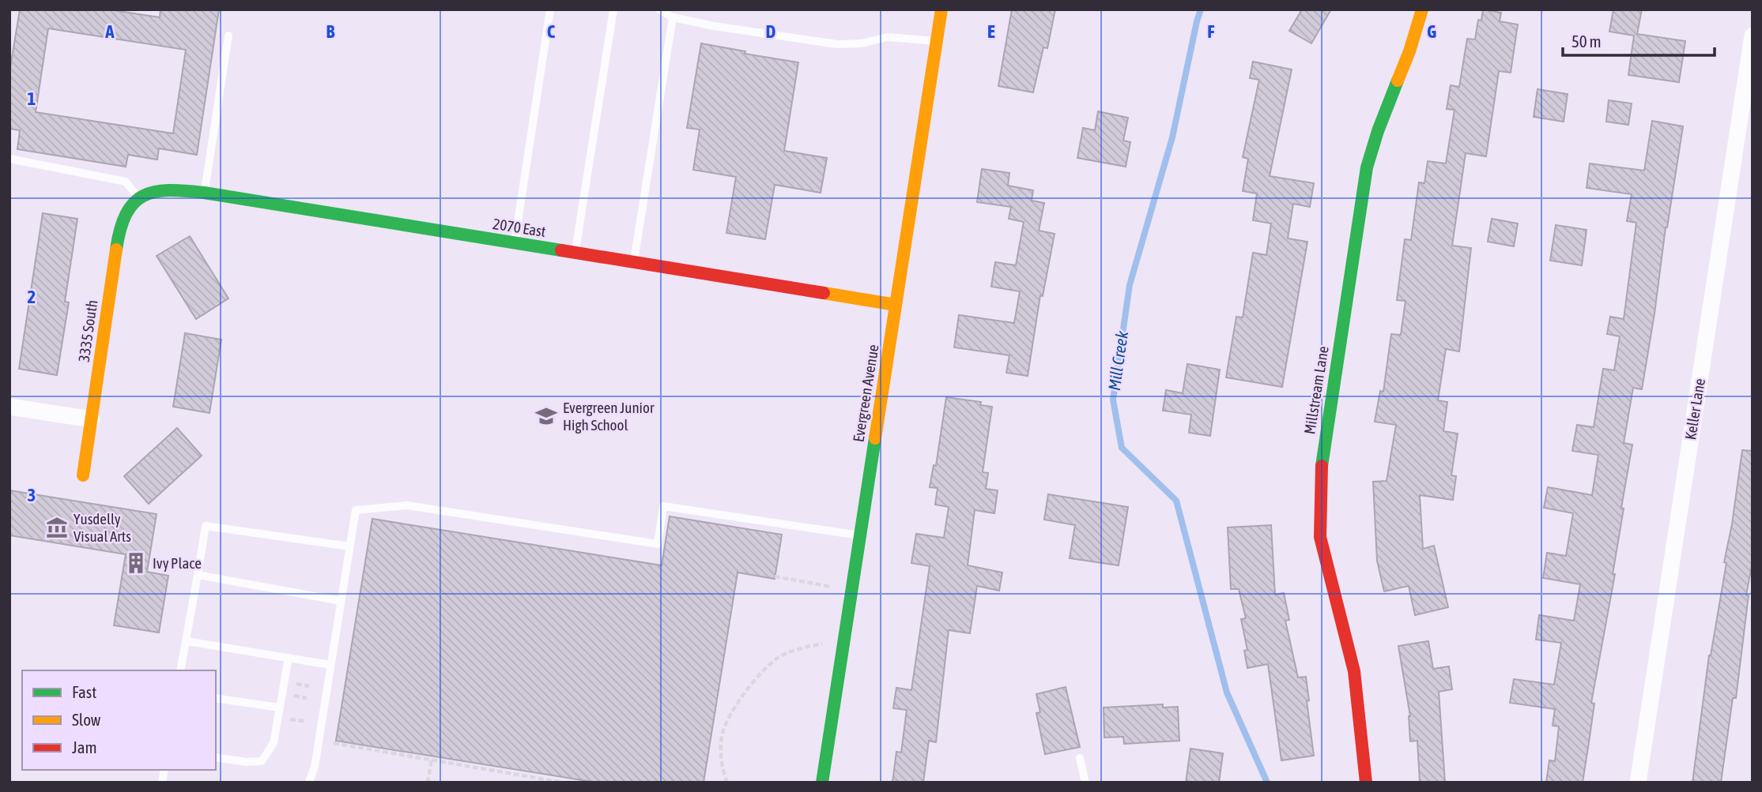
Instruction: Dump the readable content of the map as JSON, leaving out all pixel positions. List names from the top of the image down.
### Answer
{
  "streets": {
    "street": [
      "2070 East",
      "3335 South",
      "Millstream Lane",
      "Evergreen Avenue",
      "Keller Lane"
    ]
  },
  "crossings": [
    ["2070 East", "3335 South"],
    ["2070 East", "Evergreen Avenue"]
  ],
  "water": ["Mill Creek"],
  "places": {
    "school or university": ["Evergreen Junior High School"],
    "museum": ["Yusdelly Visual Arts"],
    "building": ["Ivy Place"]
  },
  "legend": ["Fast", "Slow", "Jam"],
  "scale_bar": "50 m",
  "grid": {
    "columns": [
      "A",
      "B",
      "C",
      "D",
      "E",
      "F",
      "G"
    ],
    "rows": ["1", "2", "3"]
  }
}
